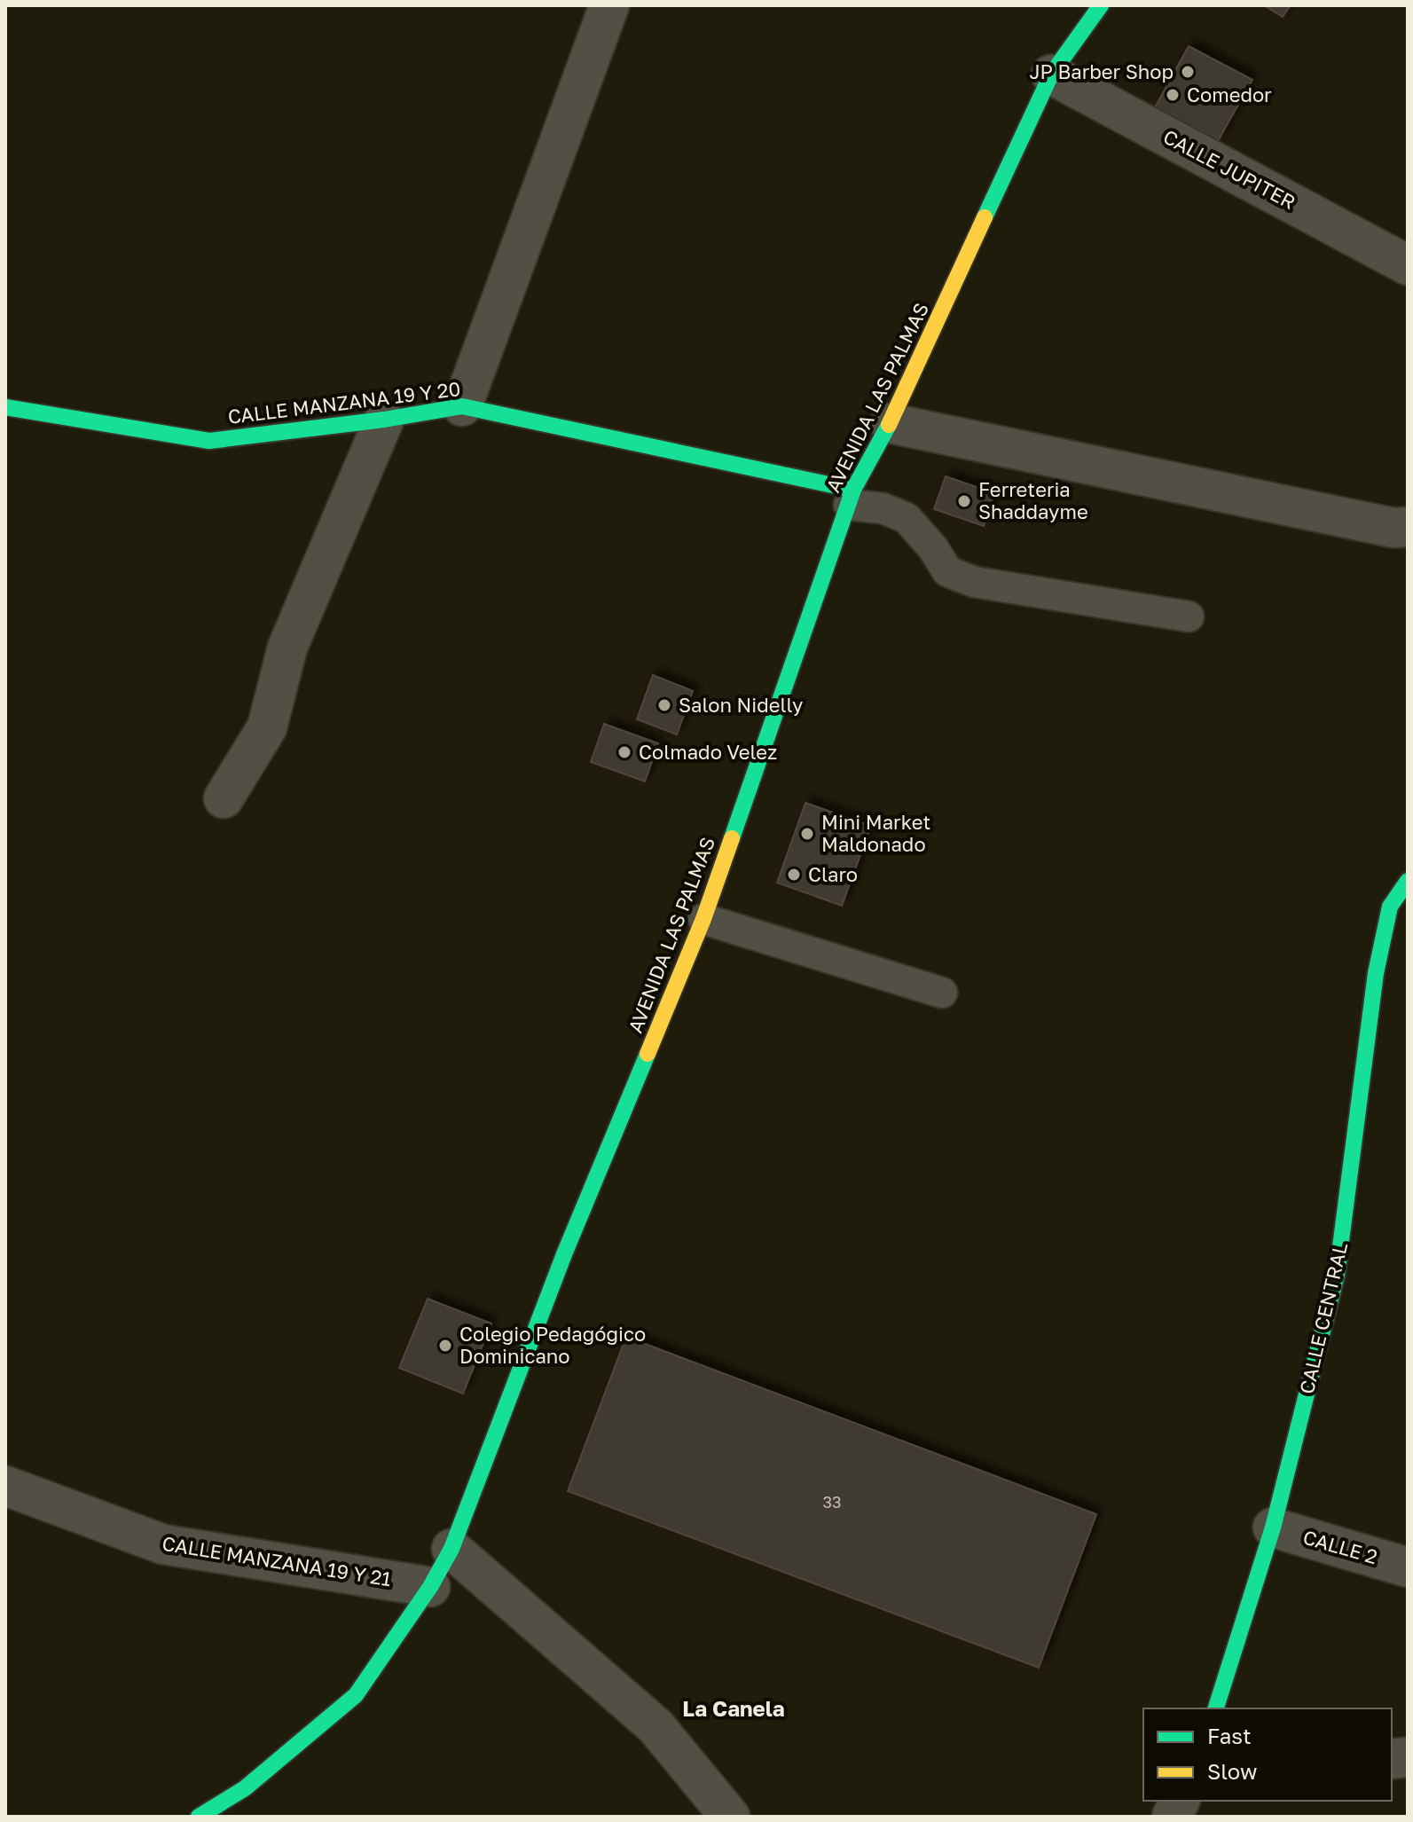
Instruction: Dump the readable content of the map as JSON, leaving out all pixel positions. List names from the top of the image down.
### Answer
{
  "streets": {
    "street": [
      "CALLE JUPITER",
      "AVENIDA LAS PALMAS",
      "CALLE MANZANA 19 Y 20",
      "CALLE CENTRAL",
      "CALLE 2",
      "CALLE MANZANA 19 Y 21"
    ]
  },
  "crossings": [
    ["CALLE JUPITER", "AVENIDA LAS PALMAS"],
    ["AVENIDA LAS PALMAS", "CALLE MANZANA 19 Y 20"],
    ["AVENIDA LAS PALMAS", "CALLE MANZANA 19 Y 21"],
    ["CALLE CENTRAL", "CALLE 2"]
  ],
  "districts": ["La Canela"],
  "places": [
    "JP Barber Shop",
    "Comedor",
    "Ferreteria Shaddayme",
    "Salon Nidelly",
    "Colmado Velez",
    "Mini Market Maldonado",
    "Claro",
    "Colegio Pedagógico Dominicano"
  ],
  "house_numbers": ["33"],
  "legend": ["Fast", "Slow"]
}
